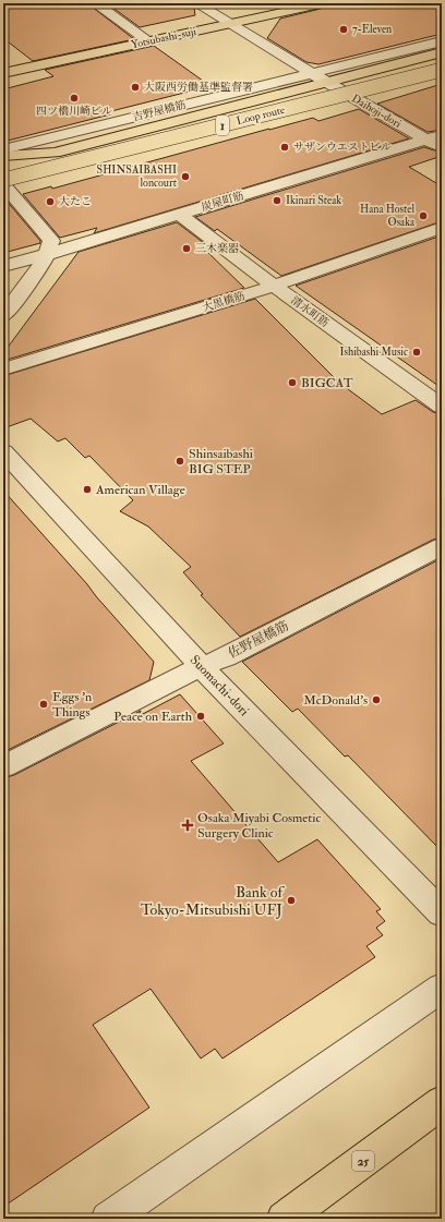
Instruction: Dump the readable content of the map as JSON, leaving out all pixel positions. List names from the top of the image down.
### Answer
{
  "streets": {
    "main road": [
      "Yotsubashi-suji",
      "Loop route",
      "1",
      "25"
    ],
    "street": [
      "吉野屋橋筋",
      "Daihoji-dori",
      "炭屋町筋",
      "大黒橋筋",
      "清水町筋",
      "佐野屋橋筋",
      "Suomachi-dori"
    ]
  },
  "crossings": [
    ["Yotsubashi-suji", "Daihoji-dori"],
    ["吉野屋橋筋", "Daihoji-dori"],
    ["Daihoji-dori", "炭屋町筋"],
    ["炭屋町筋", "清水町筋"],
    ["大黒橋筋", "清水町筋"],
    ["佐野屋橋筋", "Suomachi-dori"]
  ],
  "places": {
    "other": [
      "7-Eleven",
      "大阪西労働基準監督署",
      "四ツ橋川崎ビル",
      "サザンウエストビル",
      "SHINSAIBASHI loncourt",
      "Ikinari Steak",
      "大たこ",
      "Hana Hostel Osaka",
      "三木楽器",
      "Ishibashi Music",
      "BIGCAT",
      "Shinsaibashi BIG STEP",
      "American Village",
      "McDonald's",
      "Eggs ’n Things",
      "Peace on Earth",
      "Bank of Tokyo-Mitsubishi UFJ"
    ],
    "health": ["Osaka Miyabi Cosmetic Surgery Clinic"]
  }
}
